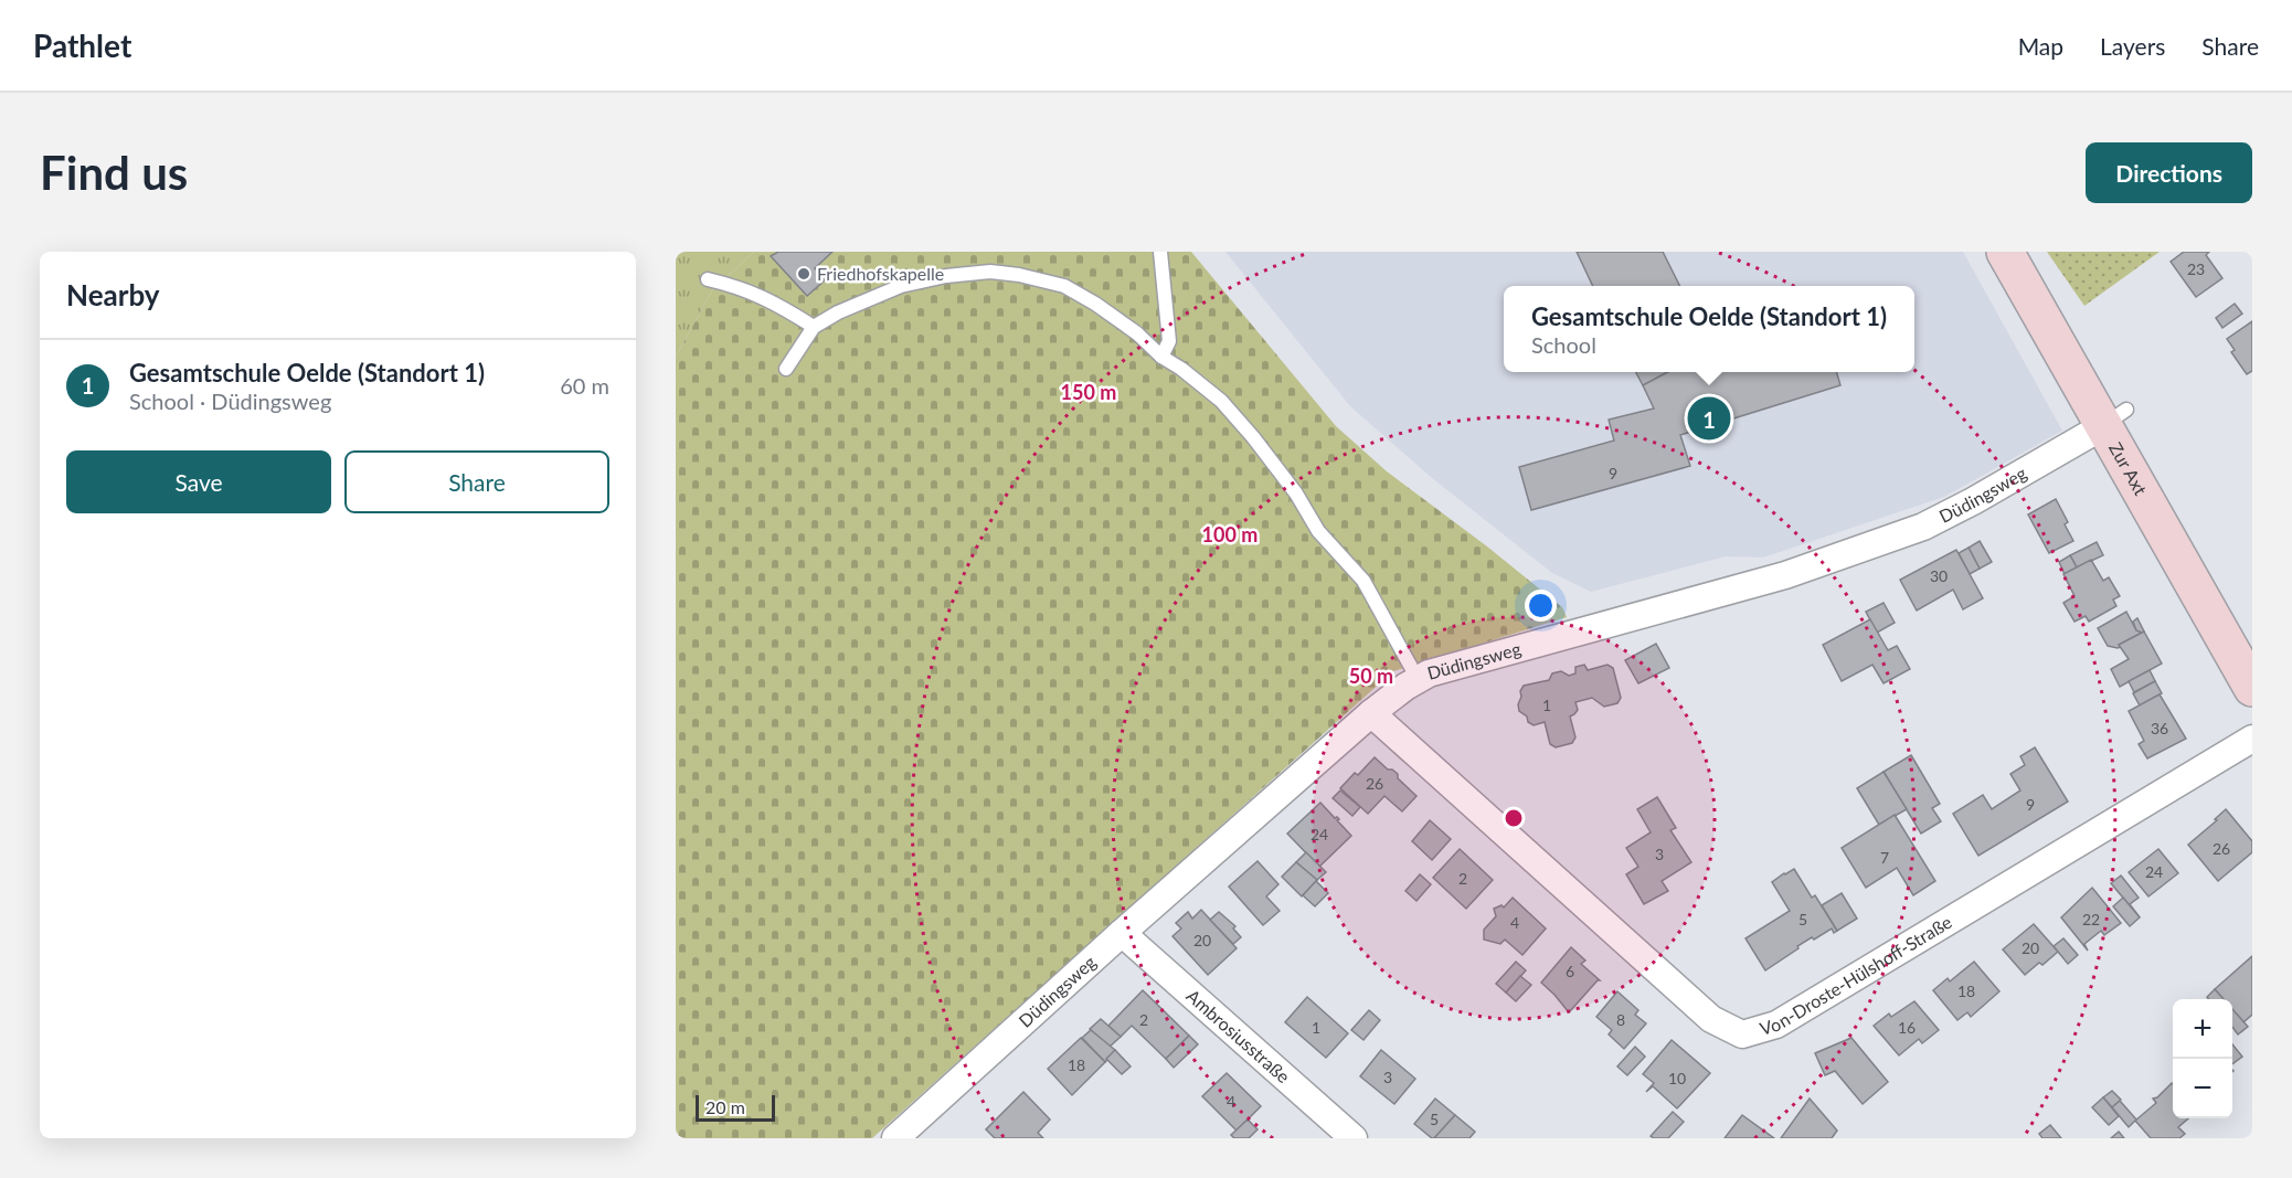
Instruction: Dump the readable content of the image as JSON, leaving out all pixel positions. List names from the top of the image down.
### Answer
{
  "streets": {
    "street": [
      "Zur Axt",
      "Düdingsweg",
      "Von-Droste-Hülshoff-Straße",
      "Ambrosiusstraße"
    ]
  },
  "crossings": [
    ["Zur Axt", "Düdingsweg"],
    ["Düdingsweg", "Von-Droste-Hülshoff-Straße"],
    ["Düdingsweg", "Ambrosiusstraße"]
  ],
  "places": ["Friedhofskapelle"],
  "house_numbers": [
    "23",
    "9",
    "30",
    "1",
    "36",
    "26",
    "9",
    "24",
    "26",
    "3",
    "7",
    "24",
    "2",
    "5",
    "22",
    "4",
    "20",
    "20",
    "6",
    "18",
    "2",
    "8",
    "1",
    "16",
    "18",
    "3",
    "10",
    "4",
    "5"
  ],
  "scale_bar": "20 m",
  "page": {
    "header": "Pathlet",
    "nav": ["Map", "Layers", "Share"],
    "buttons": [
      "Directions",
      ["Save", "Share"]
    ],
    "title": "Find us",
    "heading": "Nearby",
    "popup": ["Gesamtschule Oelde (Standort 1)", "School"],
    "list": [
      {
        "mark": "1",
        "name": "Gesamtschule Oelde (Standort 1)",
        "note": "School · Düdingsweg",
        "value": "60 m"
      }
    ],
    "pins": "1",
    "map_buttons": ["+", "−"],
    "scale": "20 m"
  },
  "rings": ["150 m", "100 m", "50 m"]
}
